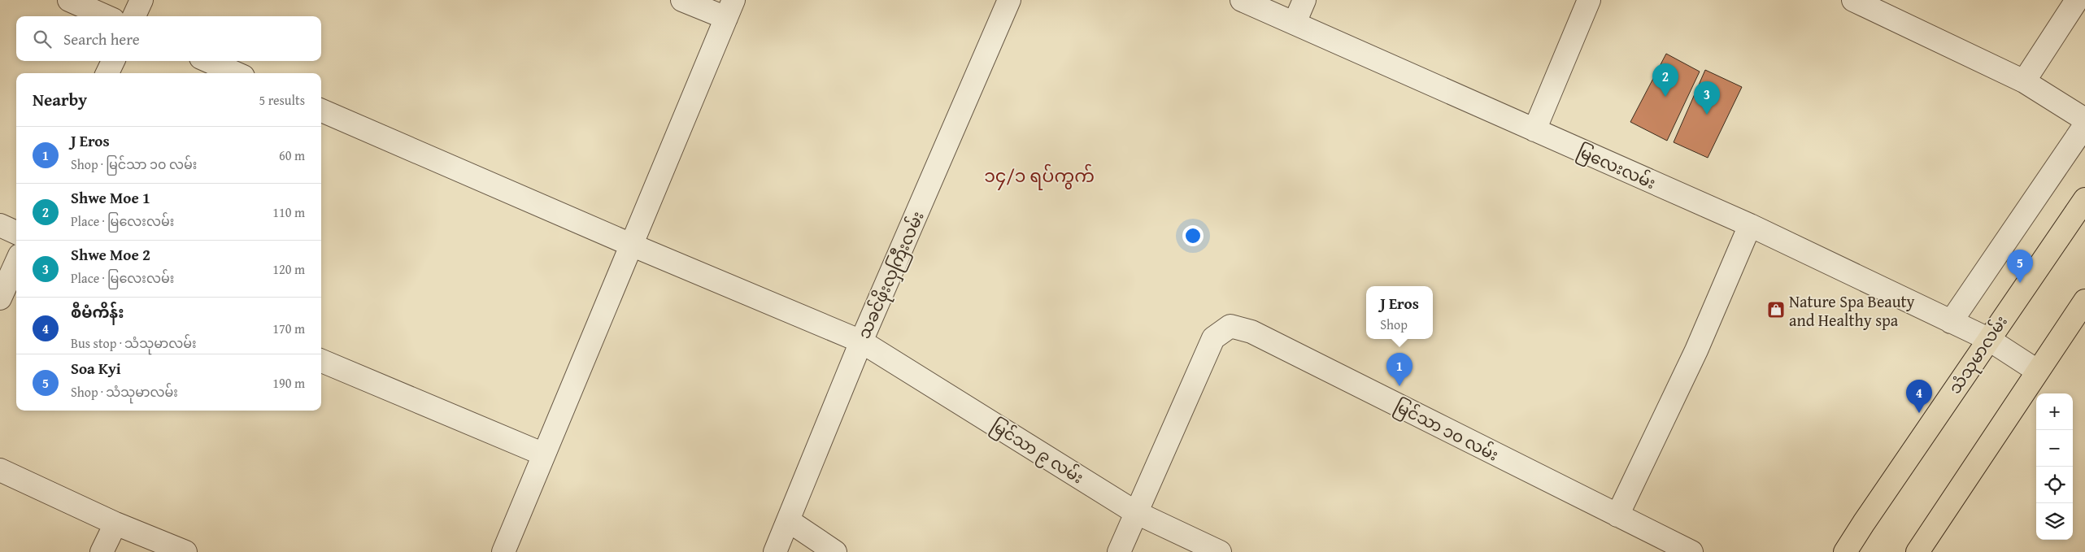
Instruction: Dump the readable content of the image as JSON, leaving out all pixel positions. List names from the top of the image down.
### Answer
{
  "streets": {
    "main road": ["သံသုမာလမ်း"],
    "street": [
      "မြလေးလမ်း",
      "သခင်ဖိုးလှကြီးလမ်း",
      "မြင်သာ ၁၀ လမ်း",
      "မြင်သာ ၉ လမ်း"
    ]
  },
  "crossings": [
    ["မြလေးလမ်း", "သံသုမာလမ်း"],
    ["သခင်ဖိုးလှကြီးလမ်း", "မြင်သာ ၉ လမ်း"],
    ["မြင်သာ ၁၀ လမ်း", "မြင်သာ ၉ လမ်း"]
  ],
  "districts": ["၁၄/၁ ရပ်ကွက်"],
  "places": {
    "shop": ["Nature Spa Beauty and Healthy spa"]
  },
  "page": {
    "search": "Search here",
    "pins": [
      "2",
      "3",
      "5",
      "1",
      "4"
    ],
    "heading": ["Nearby", "5 results"],
    "list": [
      {
        "mark": "1",
        "name": "J Eros",
        "note": "Shop · မြင်သာ ၁၀ လမ်း",
        "value": "60 m"
      },
      {
        "mark": "2",
        "name": "Shwe Moe 1",
        "note": "Place · မြလေးလမ်း",
        "value": "110 m"
      },
      {
        "mark": "3",
        "name": "Shwe Moe 2",
        "note": "Place · မြလေးလမ်း",
        "value": "120 m"
      },
      {
        "mark": "4",
        "name": "စီမံကိန်း",
        "note": "Bus stop · သံသုမာလမ်း",
        "value": "170 m"
      },
      {
        "mark": "5",
        "name": "Soa Kyi",
        "note": "Shop · သံသုမာလမ်း",
        "value": "190 m"
      }
    ],
    "popup": ["J Eros", "Shop"],
    "map_buttons": ["+", "−"]
  }
}
